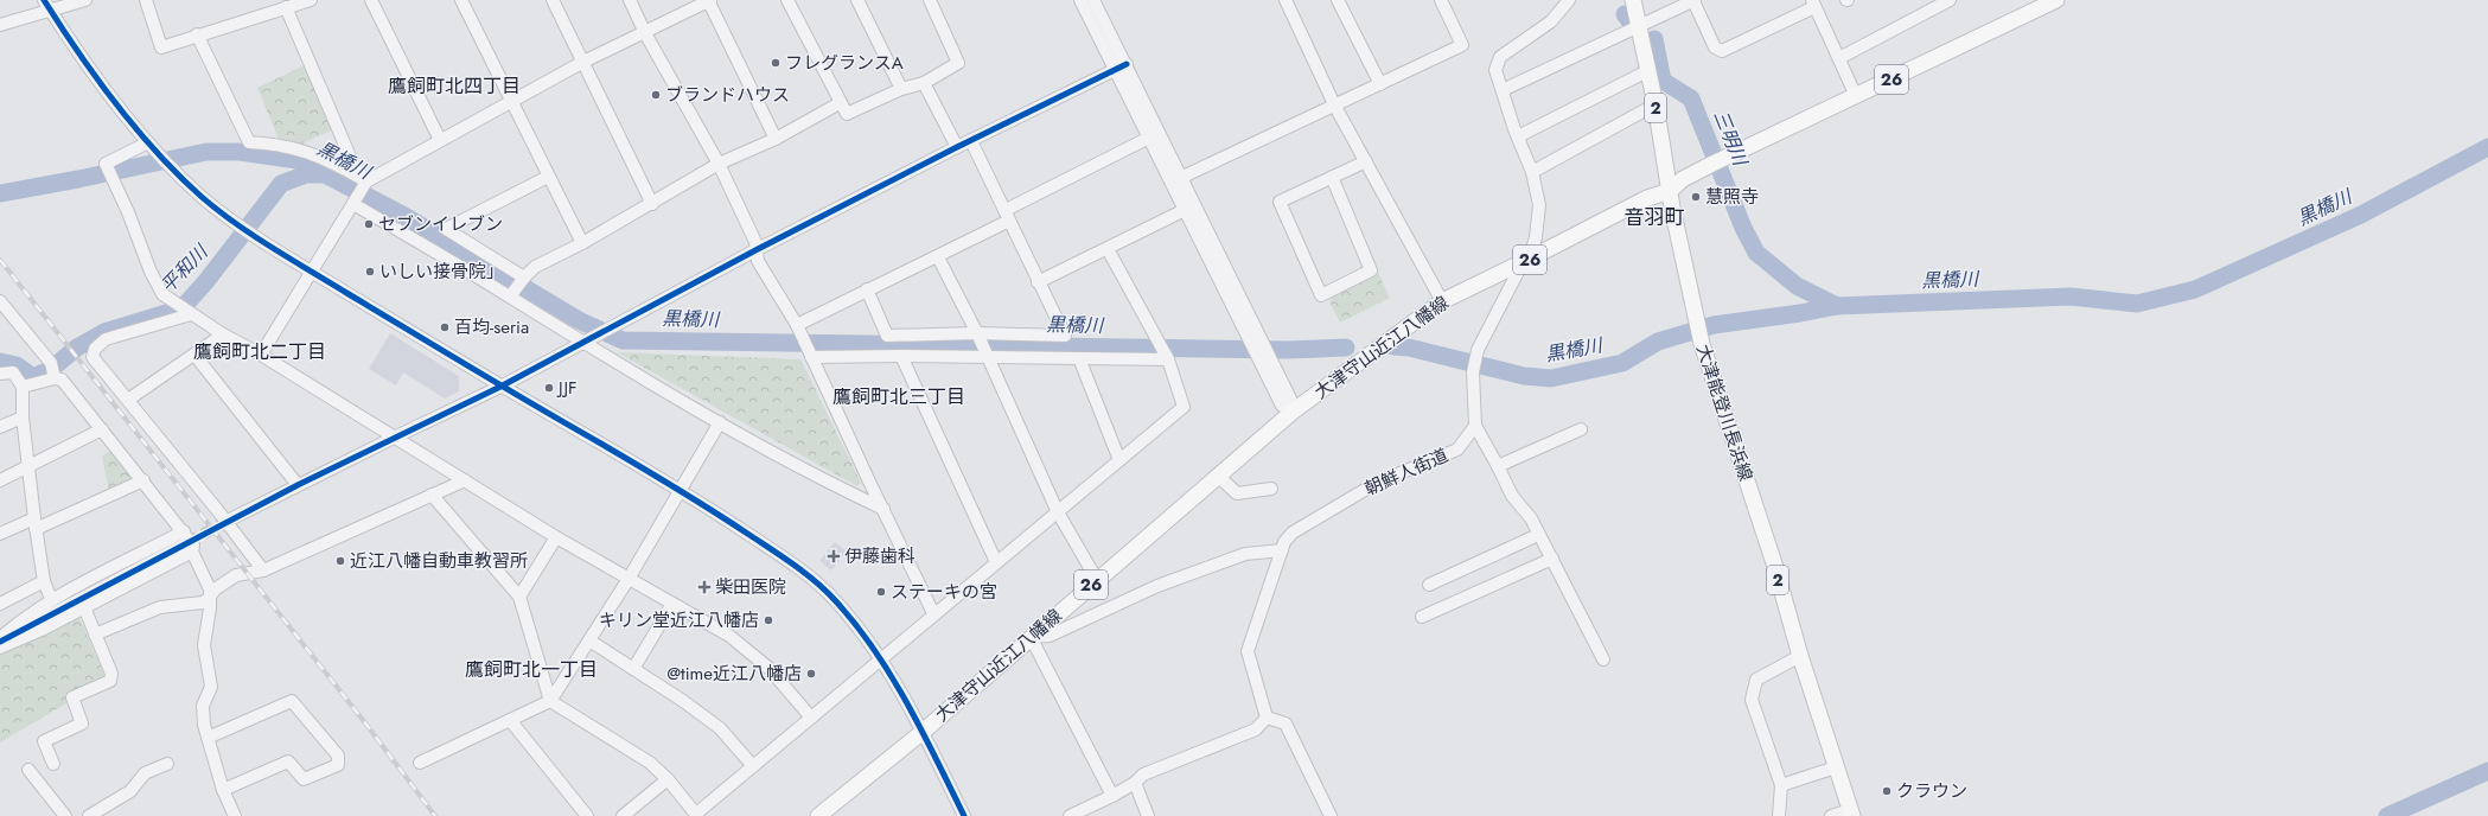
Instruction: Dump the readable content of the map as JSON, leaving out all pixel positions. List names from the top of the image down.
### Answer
{
  "streets": {
    "main road": [
      "26",
      "2",
      "大津守山近江八幡線",
      "大津能登川長浜線"
    ],
    "street": ["朝鮮人街道"]
  },
  "crossings": [
    ["大津守山近江八幡線", "大津能登川長浜線"]
  ],
  "districts": [
    "鷹飼町北四丁目",
    "音羽町",
    "鷹飼町北二丁目",
    "鷹飼町北三丁目",
    "鷹飼町北一丁目"
  ],
  "water": ["三明川", "黒橋川", "平和川"],
  "places": {
    "other": [
      "フレグランスA",
      "ブランドハウス",
      "慧照寺",
      "セブンイレブン",
      "いしい接骨院」",
      "百均-seria",
      "JJF",
      "近江八幡自動車教習所",
      "ステーキの宮",
      "キリン堂近江八幡店",
      "@time近江八幡店",
      "クラウン"
    ],
    "health": ["伊藤歯科", "柴田医院"]
  }
}
